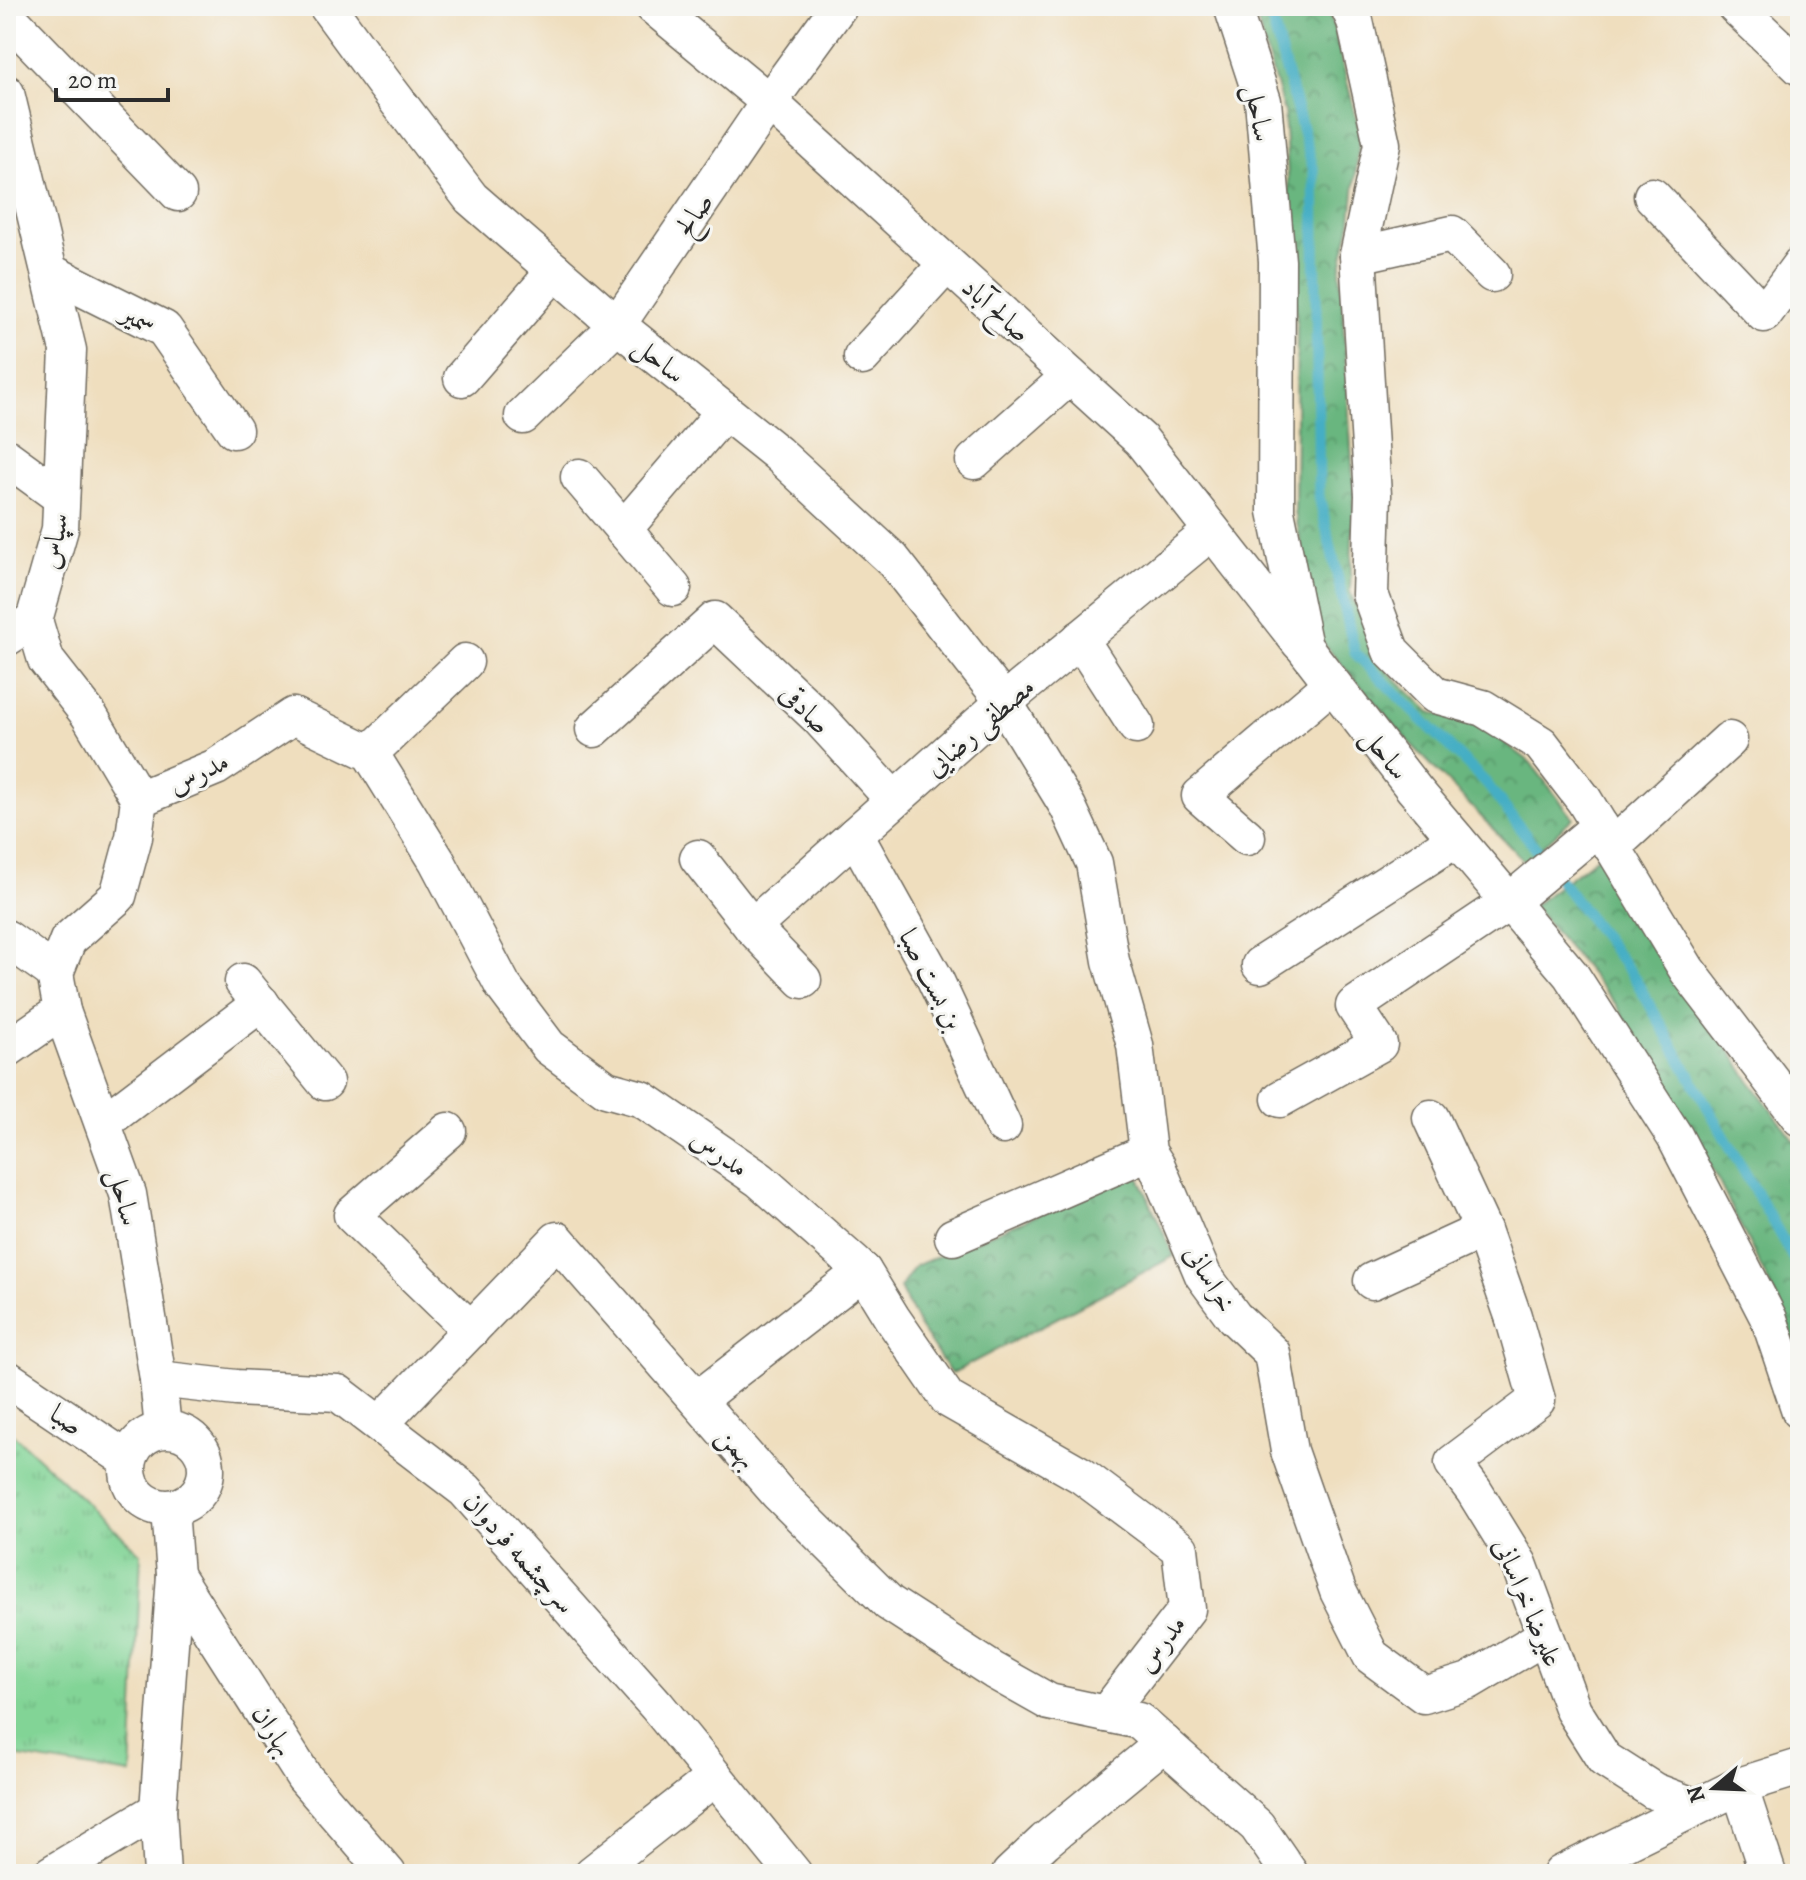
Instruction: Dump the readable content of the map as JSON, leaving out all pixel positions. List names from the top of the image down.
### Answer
{
  "streets": {
    "street": [
      "ساحل",
      "صالح",
      "صالح آباد",
      "سمیر",
      "سپاس",
      "صادقی",
      "مصطفی رضایی",
      "مدرس",
      "بن بست صبا",
      "خراسانی",
      "صبا",
      "بهمن",
      "سرچشمه فردوان",
      "علیرضا خراسانی",
      "بهاران"
    ]
  },
  "crossings": [
    ["ساحل", "صالح"],
    ["ساحل", "صالح آباد"],
    ["ساحل", "مصطفی رضایی"],
    ["ساحل", "خراسانی"],
    ["ساحل", "صبا"],
    ["ساحل", "سرچشمه فردوان"],
    ["صالح", "صالح آباد"],
    ["صالح آباد", "مصطفی رضایی"],
    ["سمیر", "سپاس"],
    ["سپاس", "مدرس"],
    ["صادقی", "مصطفی رضایی"],
    ["مصطفی رضایی", "بن بست صبا"],
    ["مصطفی رضایی", "خراسانی"],
    ["مدرس", "بهمن"],
    ["خراسانی", "علیرضا خراسانی"],
    ["بهمن", "سرچشمه فردوان"]
  ],
  "scale_bar": "20 m",
  "north": "left"
}
